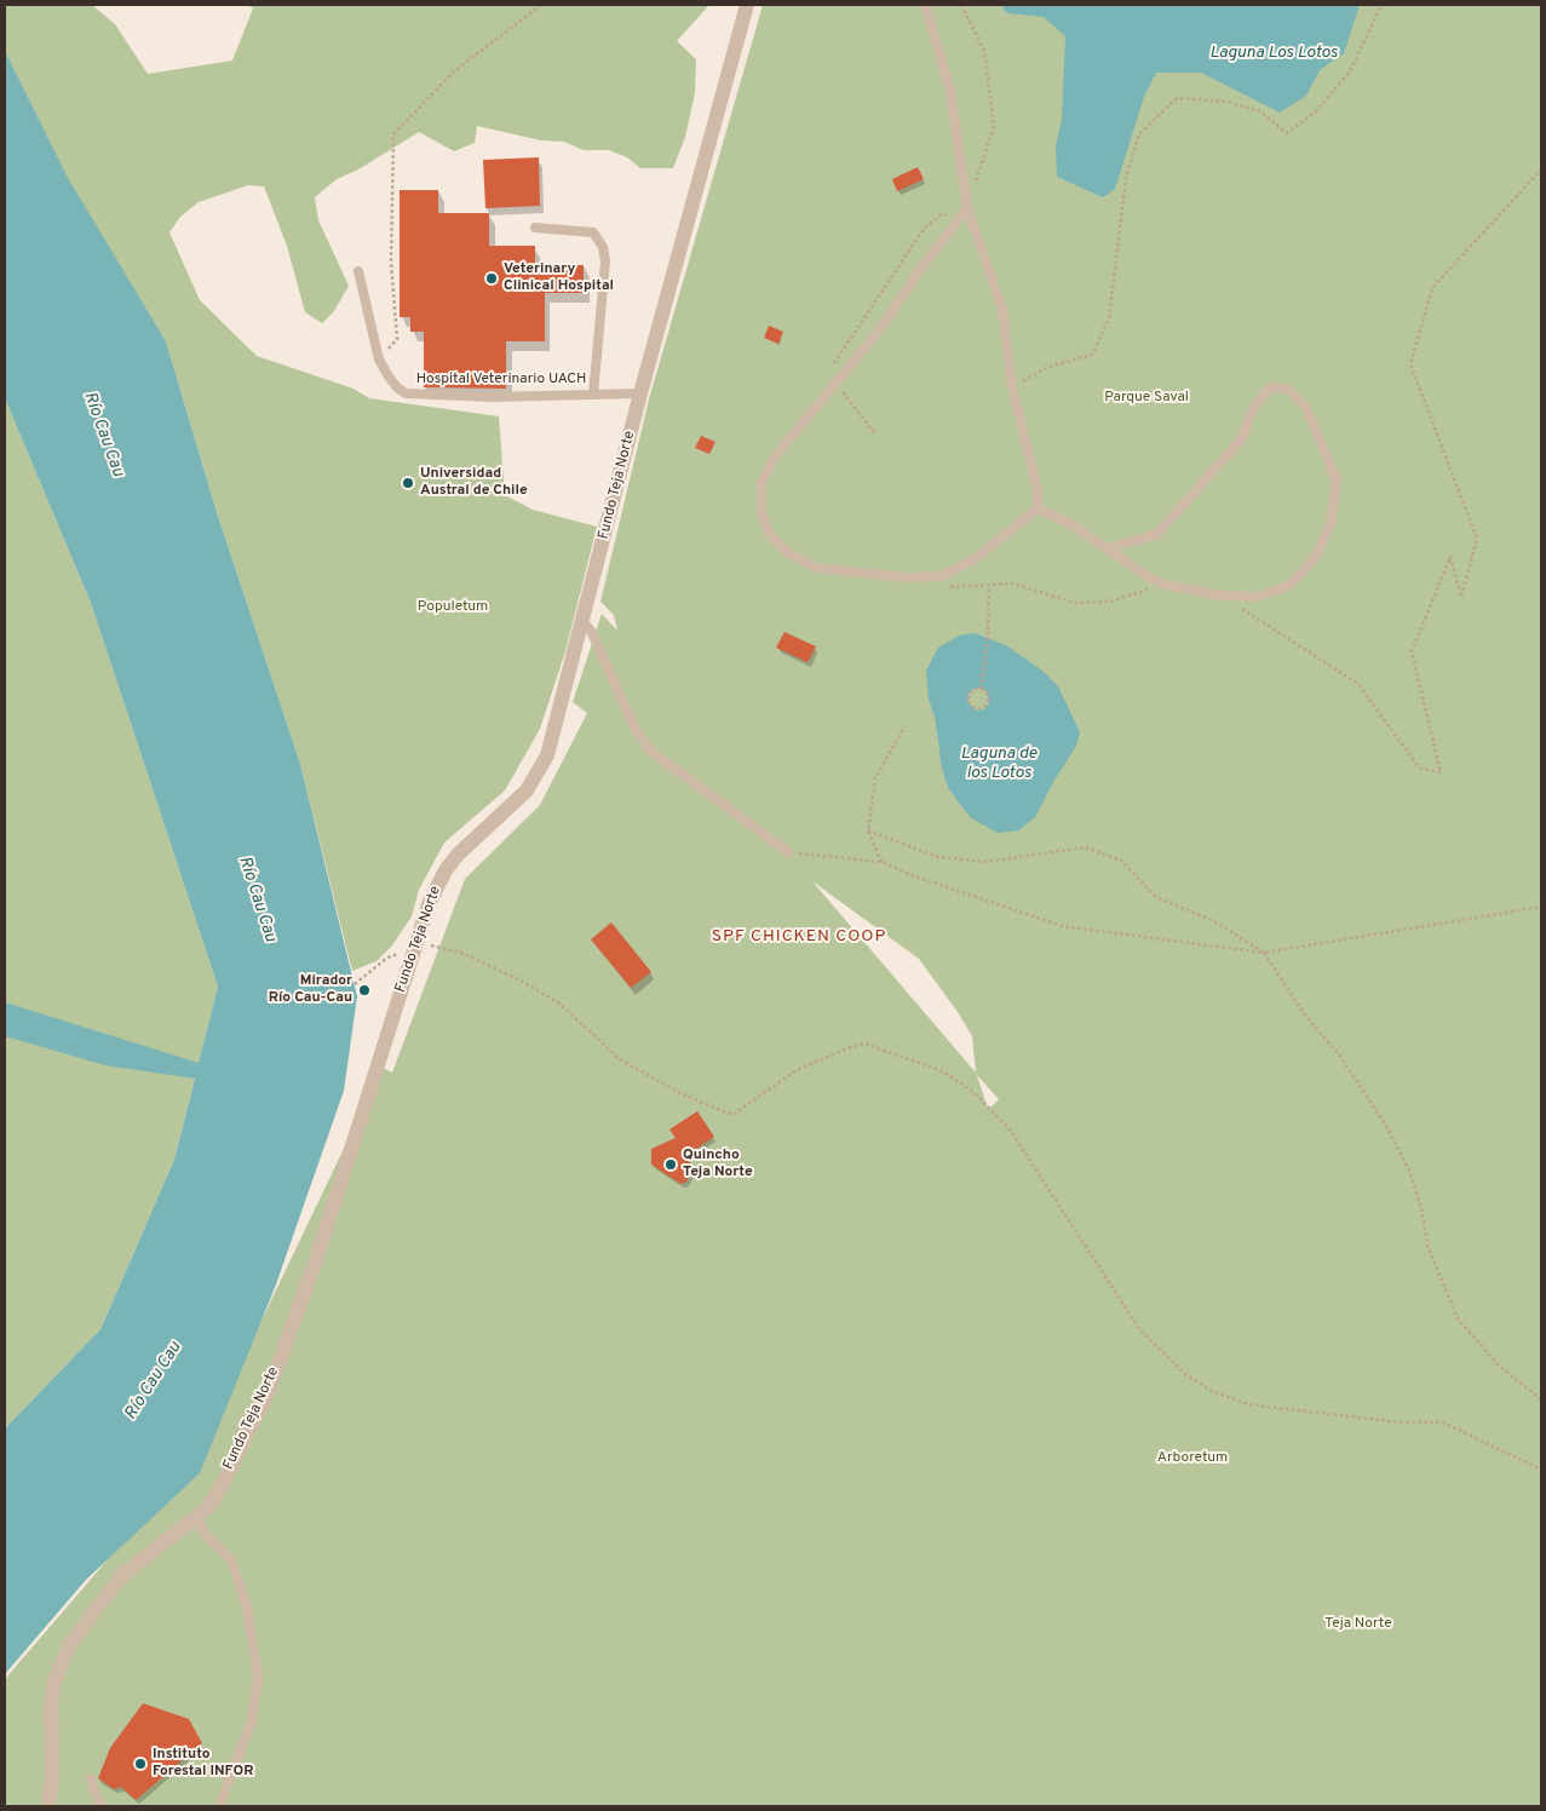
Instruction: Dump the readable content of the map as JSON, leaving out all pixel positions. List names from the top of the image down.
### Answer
{
  "streets": {
    "street": ["Fundo Teja Norte"],
    "lane": ["Hospital Veterinario UACH"]
  },
  "crossings": [
    ["Hospital Veterinario UACH", "Fundo Teja Norte"]
  ],
  "districts": ["SPF CHICKEN COOP"],
  "water": ["Laguna Los Lotos", "Río Cau Cau", "Laguna de los Lotos"],
  "parks": [
    "Parque Saval",
    "Populetum",
    "Arboretum",
    "Teja Norte"
  ],
  "places": [
    "Veterinary Clinical Hospital",
    "Universidad Austral de Chile",
    "Mirador Río Cau-Cau",
    "Quincho Teja Norte",
    "Instituto Forestal INFOR"
  ]
}
